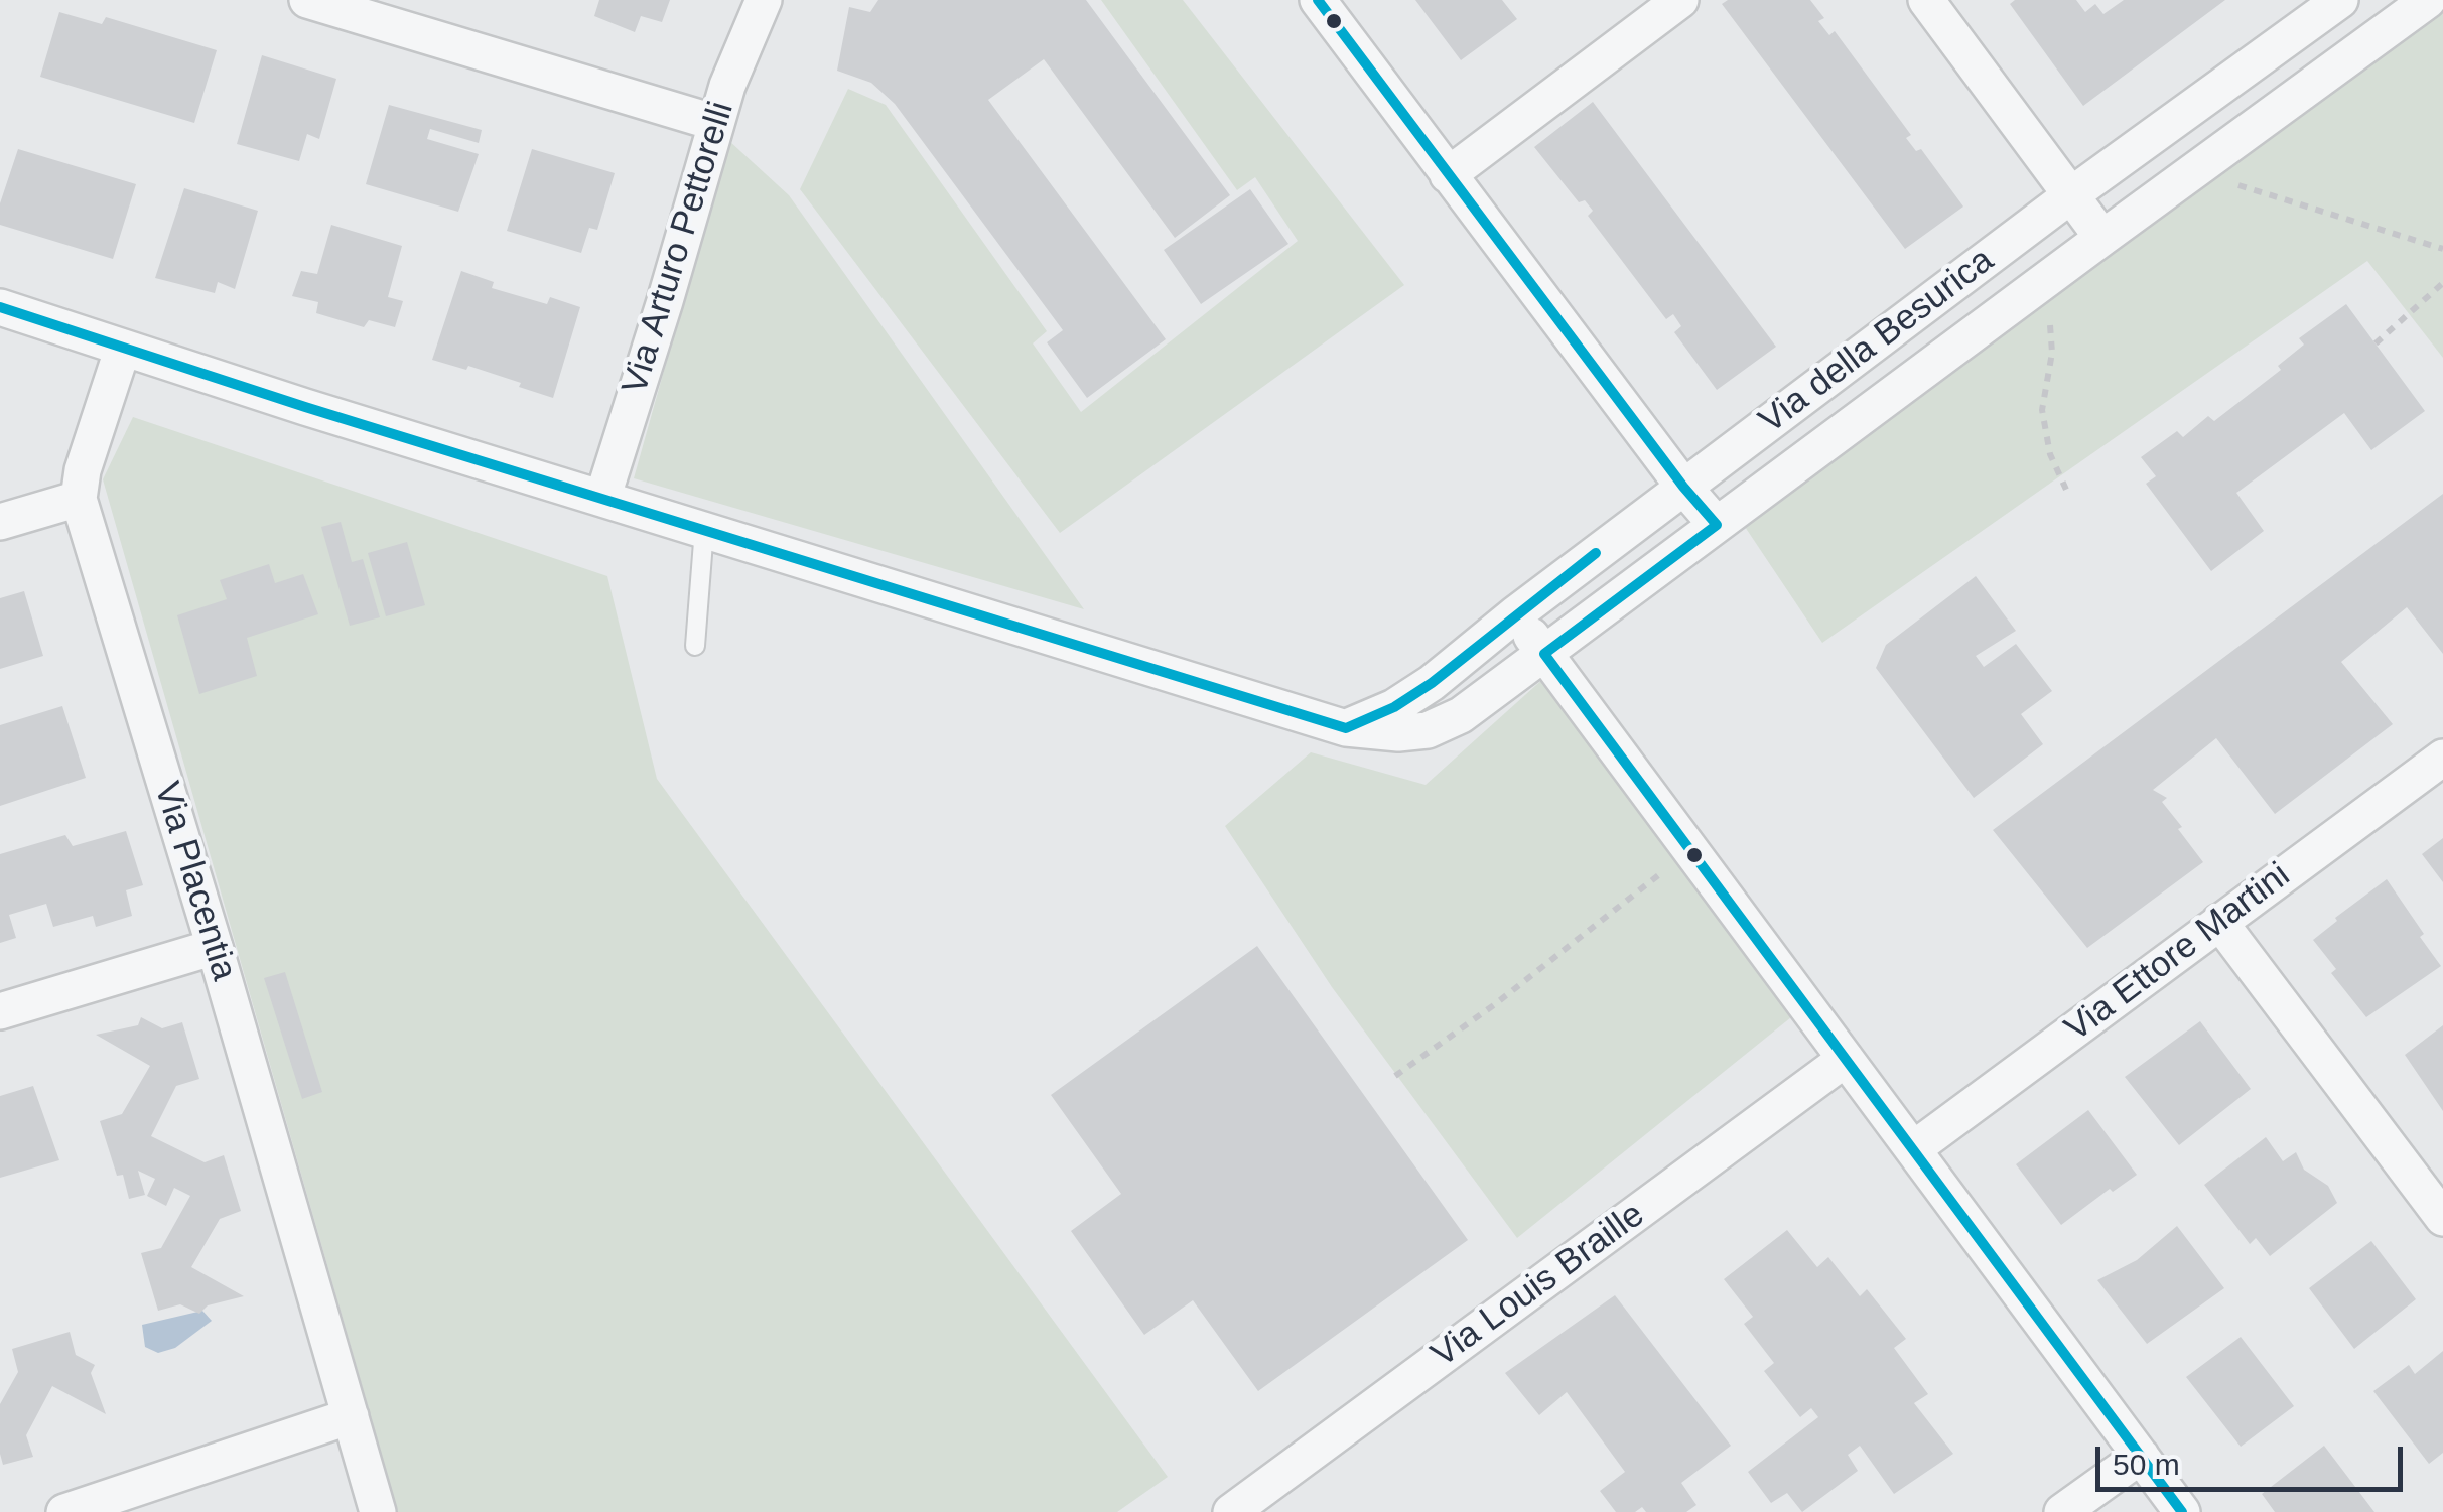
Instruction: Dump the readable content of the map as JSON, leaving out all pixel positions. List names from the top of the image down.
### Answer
{
  "streets": {
    "street": [
      "Via Arturo Pettorelli",
      "Via della Besurica",
      "Via Placentia",
      "Via Ettore Martini",
      "Via Louis Braille"
    ]
  },
  "scale_bar": "50 m"
}
